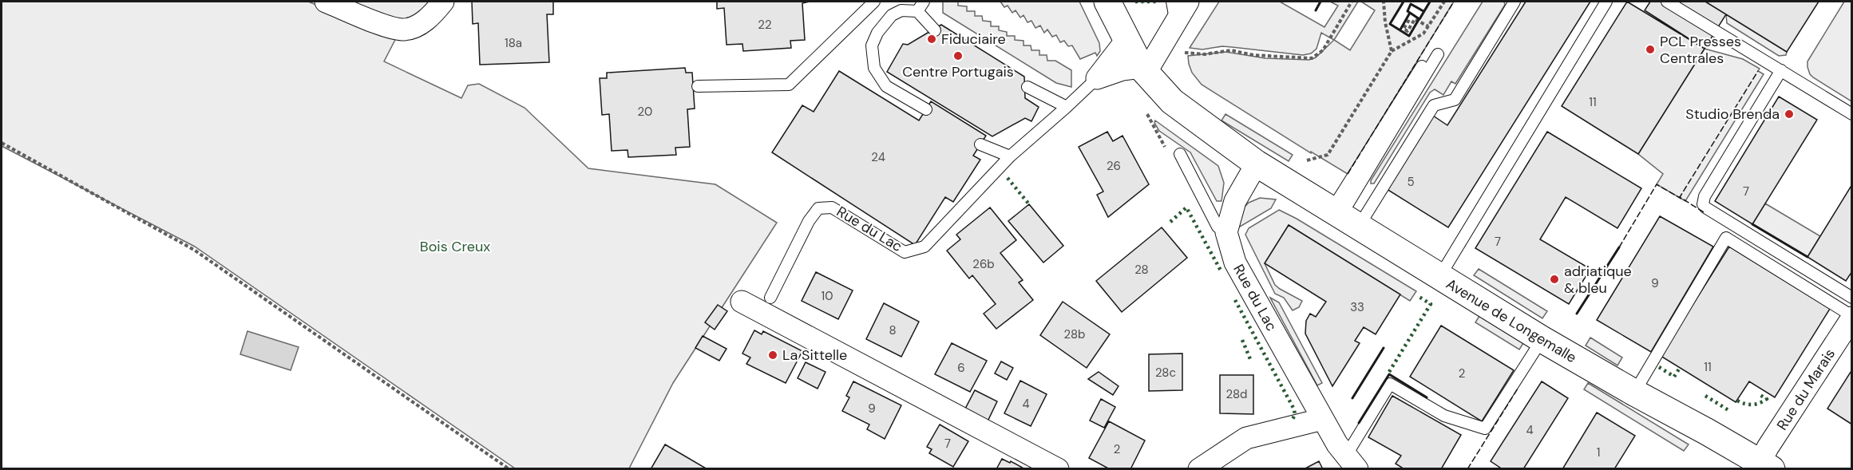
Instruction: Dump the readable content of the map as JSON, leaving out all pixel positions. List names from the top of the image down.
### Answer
{
  "streets": {
    "street": ["Rue du Lac", "Avenue de Longemalle", "Rue du Marais"]
  },
  "crossings": [
    ["Avenue de Longemalle", "Rue du Marais"]
  ],
  "parks": ["Bois Creux"],
  "places": [
    "Fiduciaire",
    "PCL Presses Centrales",
    "Centre Portugais",
    "Studio Brenda",
    "adriatique & bleu",
    "La Sittelle"
  ],
  "house_numbers": [
    "22",
    "18a",
    "11",
    "20",
    "24",
    "26",
    "5",
    "7",
    "7",
    "26b",
    "28",
    "9",
    "10",
    "33",
    "8",
    "28b",
    "11",
    "6",
    "28c",
    "2",
    "28d",
    "4",
    "9",
    "4",
    "7",
    "2",
    "1"
  ]
}
